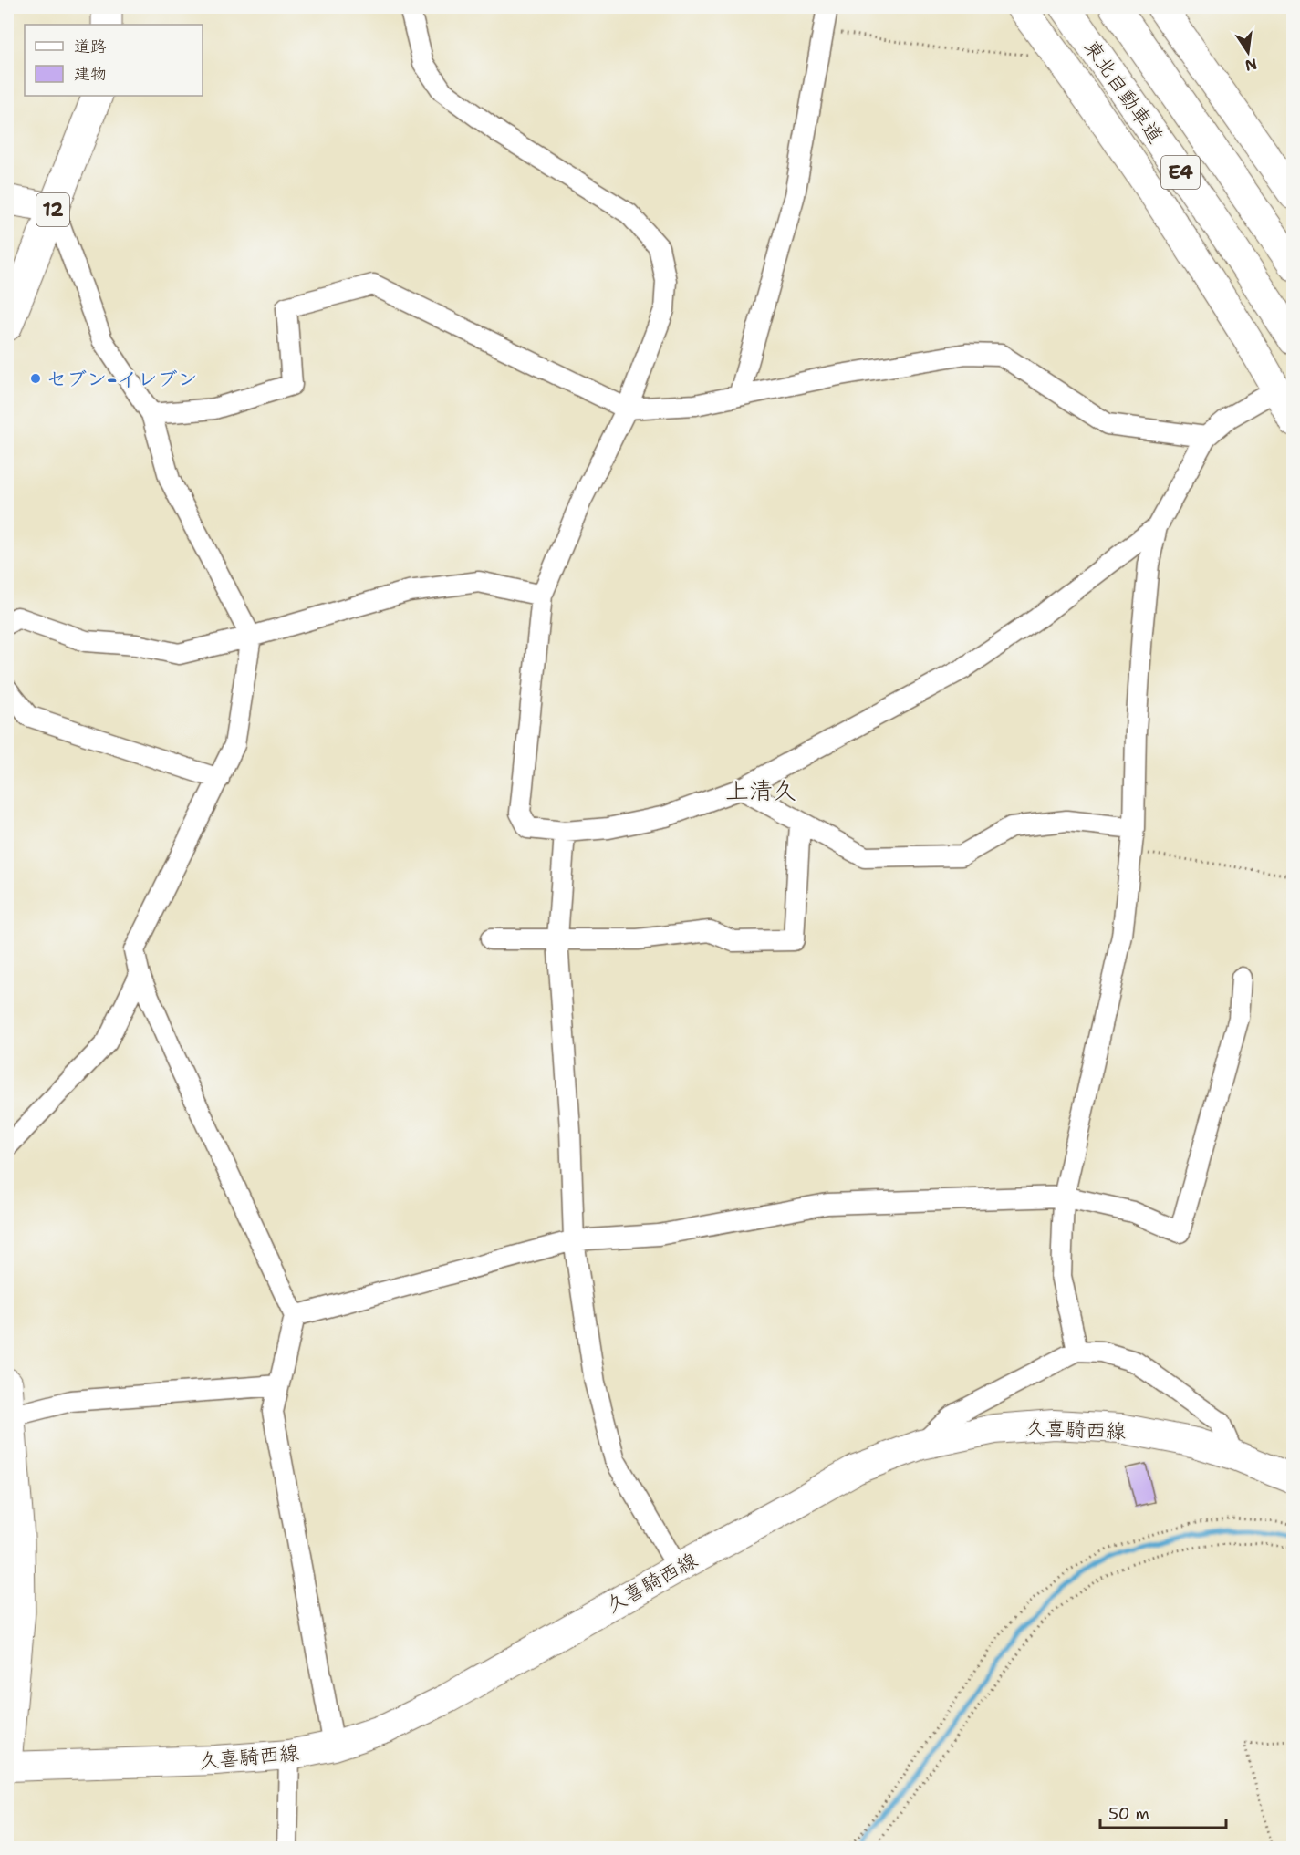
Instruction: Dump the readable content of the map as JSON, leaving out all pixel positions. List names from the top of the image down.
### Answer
{
  "streets": {
    "main road": [
      "東北自動車道",
      "E4",
      "12",
      "久喜騎西線"
    ]
  },
  "districts": ["上清久"],
  "places": ["セブン-イレブン"],
  "legend": ["道路", "建物"],
  "scale_bar": "50 m",
  "north": "bottom"
}
